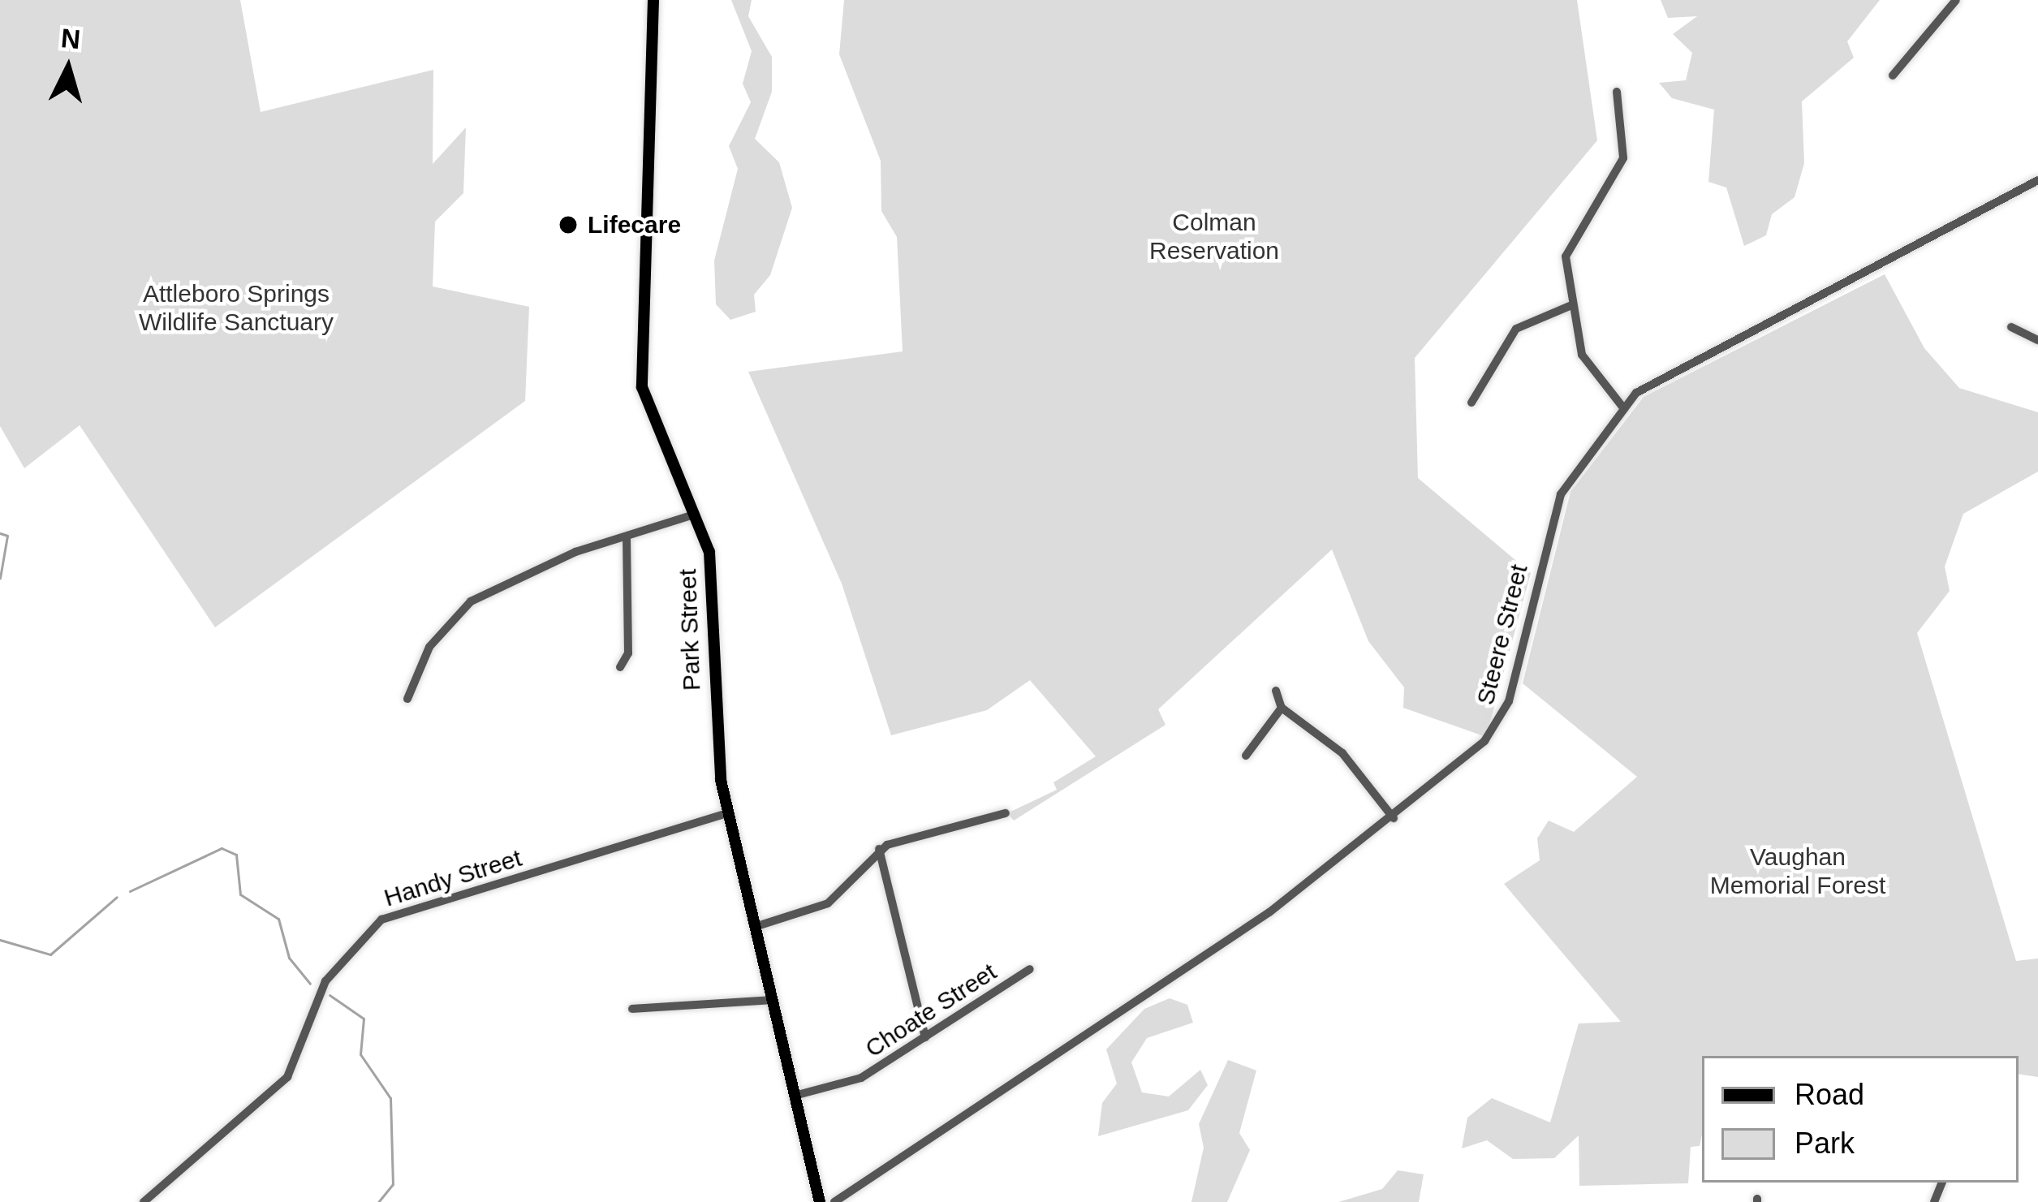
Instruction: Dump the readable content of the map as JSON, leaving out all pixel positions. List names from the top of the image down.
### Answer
{
  "streets": {
    "main road": ["Park Street"],
    "street": ["Steere Street", "Handy Street", "Choate Street"]
  },
  "crossings": [
    ["Park Street", "Handy Street"],
    ["Park Street", "Choate Street"]
  ],
  "parks": ["Colman Reservation", "Attleboro Springs Wildlife Sanctuary", "Vaughan Memorial Forest"],
  "places": ["Lifecare"],
  "legend": ["Road", "Park"],
  "north": "top"
}
